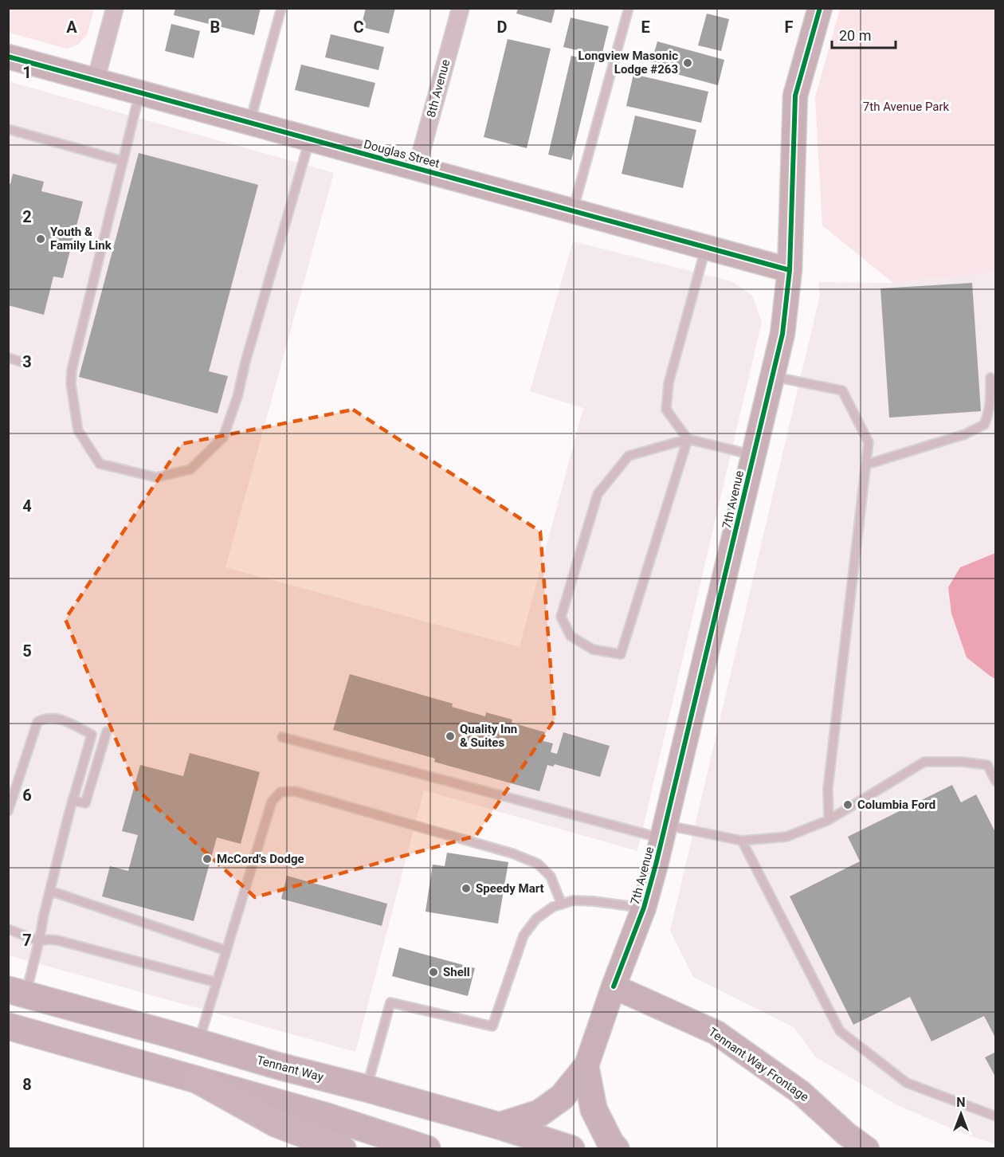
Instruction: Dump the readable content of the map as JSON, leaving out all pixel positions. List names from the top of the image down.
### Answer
{
  "streets": {
    "main road": ["Tennant Way"],
    "street": [
      "8th Avenue",
      "Douglas Street",
      "7th Avenue",
      "Tennant Way Frontage"
    ]
  },
  "crossings": [
    ["8th Avenue", "Douglas Street"],
    ["Douglas Street", "7th Avenue"],
    ["7th Avenue", "Tennant Way Frontage"]
  ],
  "parks": ["7th Avenue Park"],
  "places": [
    "Longview Masonic Lodge #263",
    "Youth & Family Link",
    "Quality Inn & Suites",
    "Columbia Ford",
    "McCord's Dodge",
    "Speedy Mart",
    "Shell"
  ],
  "scale_bar": "20 m",
  "north": "top",
  "grid": {
    "columns": [
      "A",
      "B",
      "C",
      "D",
      "E",
      "F"
    ],
    "rows": [
      "1",
      "2",
      "3",
      "4",
      "5",
      "6",
      "7",
      "8"
    ]
  }
}
